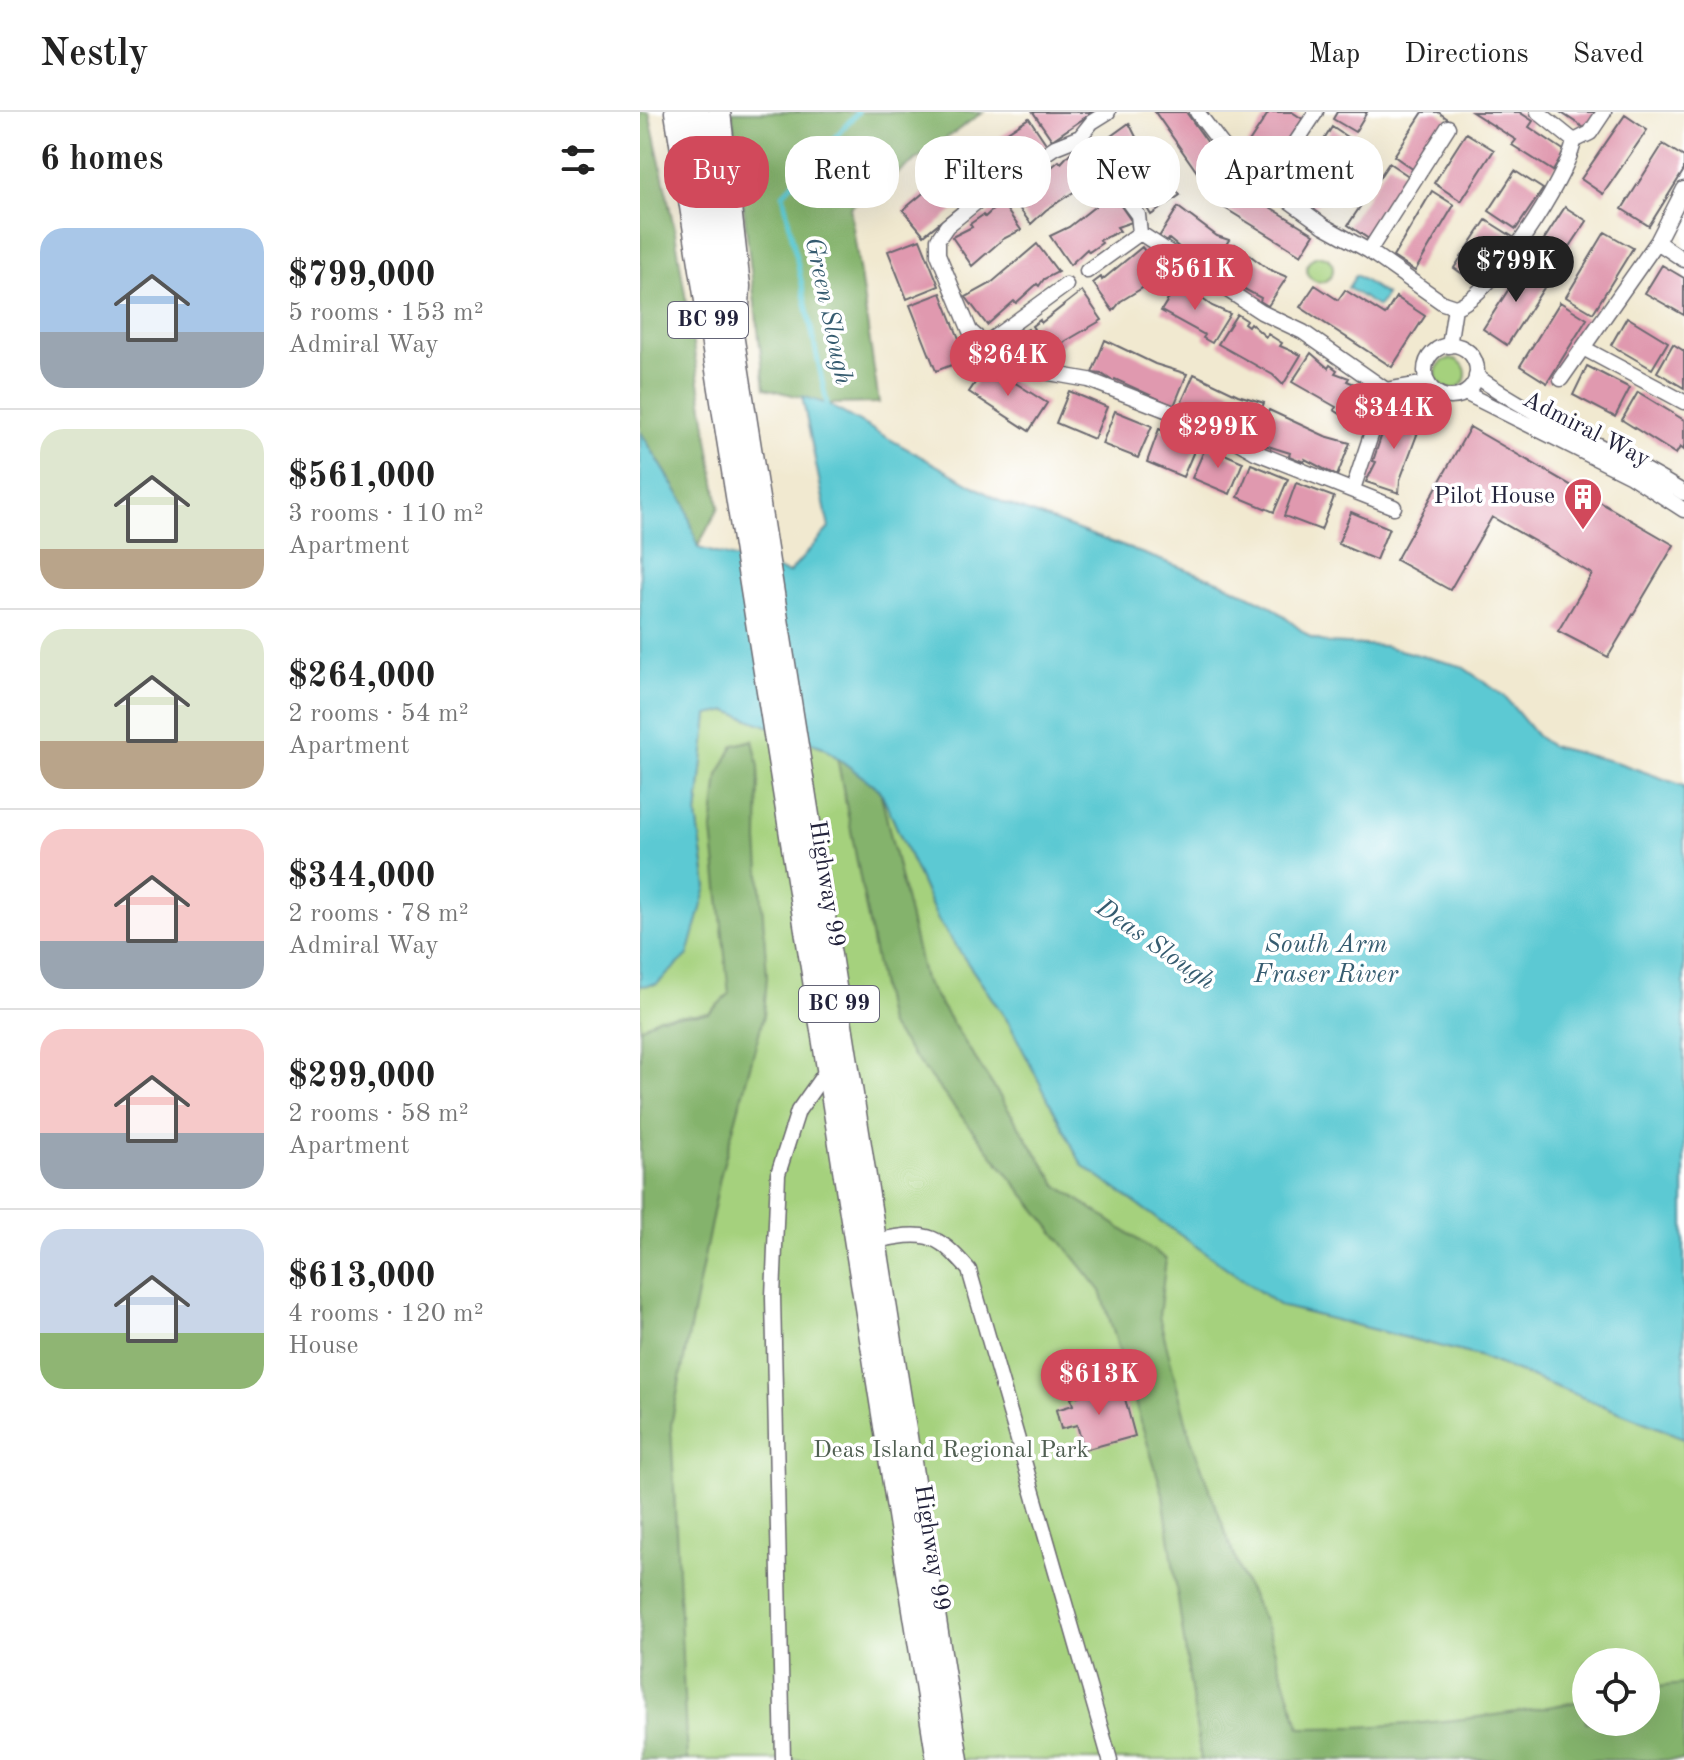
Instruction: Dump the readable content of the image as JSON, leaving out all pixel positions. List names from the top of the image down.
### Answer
{
  "streets": {
    "highway": ["BC 99", "Highway 99"],
    "street": ["Admiral Way"]
  },
  "water": ["Green Slough", "Deas Slough", "South Arm Fraser River"],
  "parks": ["Deas Island Regional Park"],
  "places": {
    "building": ["Pilot House"]
  },
  "page": {
    "header": "Nestly",
    "nav": ["Map", "Directions", "Saved"],
    "heading": "6 homes",
    "chip": [
      "Buy",
      "Rent",
      "Filters",
      "New",
      "Apartment"
    ],
    "list": [
      {
        "name": "$799,000",
        "note": "5 rooms · 153 m² · Admiral Way"
      },
      {
        "name": "$561,000",
        "note": "3 rooms · 110 m² · Apartment"
      },
      {
        "name": "$264,000",
        "note": "2 rooms · 54 m² · Apartment"
      },
      {
        "name": "$344,000",
        "note": "2 rooms · 78 m² · Admiral Way"
      },
      {
        "name": "$299,000",
        "note": "2 rooms · 58 m² · Apartment"
      },
      {
        "name": "$613,000",
        "note": "4 rooms · 120 m² · House"
      }
    ],
    "price": [
      "$799K",
      "$561K",
      "$264K",
      "$344K",
      "$299K",
      "$613K"
    ]
  }
}
